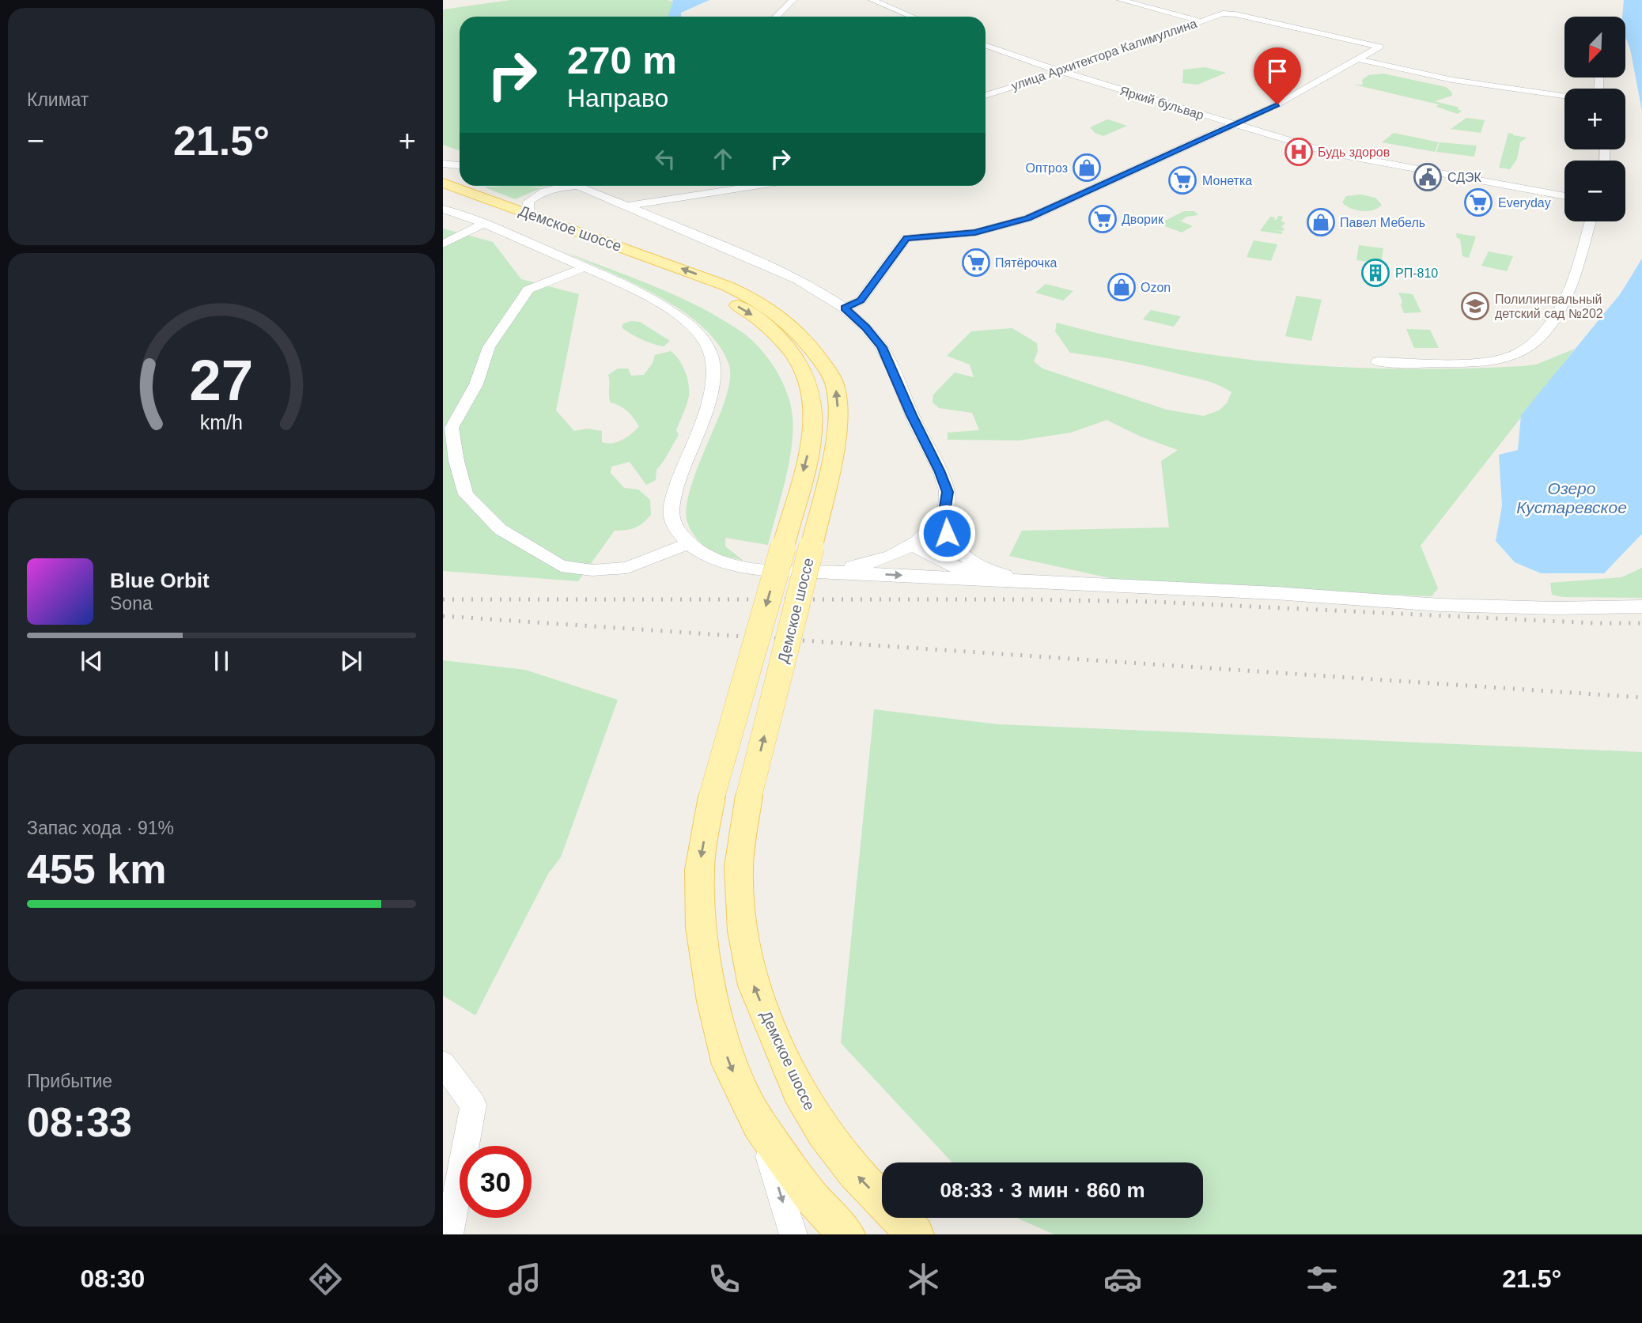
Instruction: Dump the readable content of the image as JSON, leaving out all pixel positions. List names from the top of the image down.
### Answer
{
  "streets": {
    "main road": ["Демское шоссе"],
    "street": ["улица Архитектора Калимуллина", "Яркий бульвар"]
  },
  "crossings": [
    ["улица Архитектора Калимуллина", "Яркий бульвар"]
  ],
  "water": ["Озеро Кустаревское"],
  "places": {
    "hospital": ["Будь здоров"],
    "shop": ["Оптроз", "Павел Мебель", "Ozon"],
    "public building": ["СДЭК"],
    "supermarket": [
      "Монетка",
      "Everyday",
      "Дворик",
      "Пятёрочка"
    ],
    "building": ["РП-810"],
    "school or university": ["Полилингвальный детский сад №202"]
  },
  "north": "bottom left",
  "page": {
    "tile": [
      "Климат",
      ["Запас хода · 91%", "455 km"],
      ["Прибытие", "08:33"]
    ],
    "map_buttons": ["+", "−"],
    "turn": ["270 m", "Направо"],
    "heat": ["−", "21.5°", "+"],
    "song": ["Blue Orbit", "Sona"],
    "limit": "30",
    "trip": "08:33 · 3 мин · 860 m",
    "tabs": ["08:30", "21.5°"],
    "gauge": ["27", "km/h"]
  }
}
